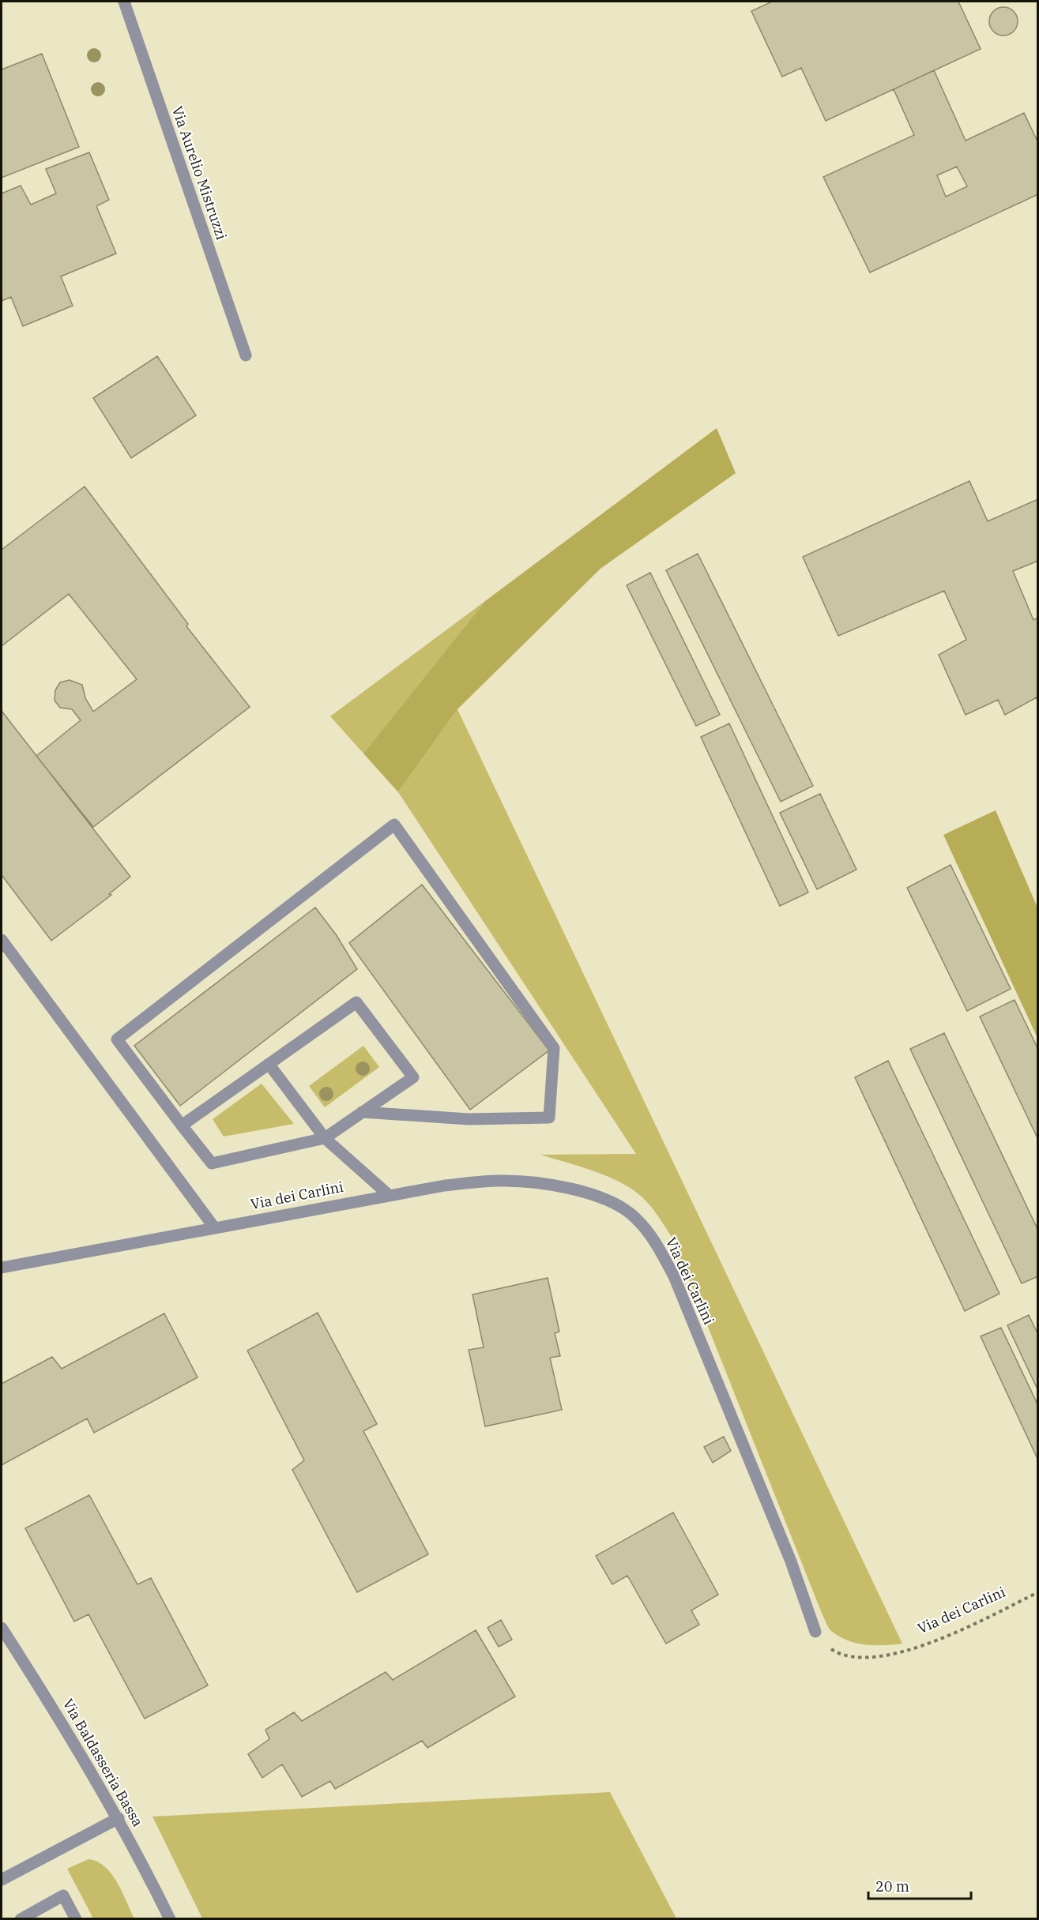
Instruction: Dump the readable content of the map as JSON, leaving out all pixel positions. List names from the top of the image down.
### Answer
{
  "streets": {
    "street": ["Via Aurelio Mistruzzi", "Via dei Carlini", "Via Baldasseria Bassa"]
  },
  "scale_bar": "20 m"
}
